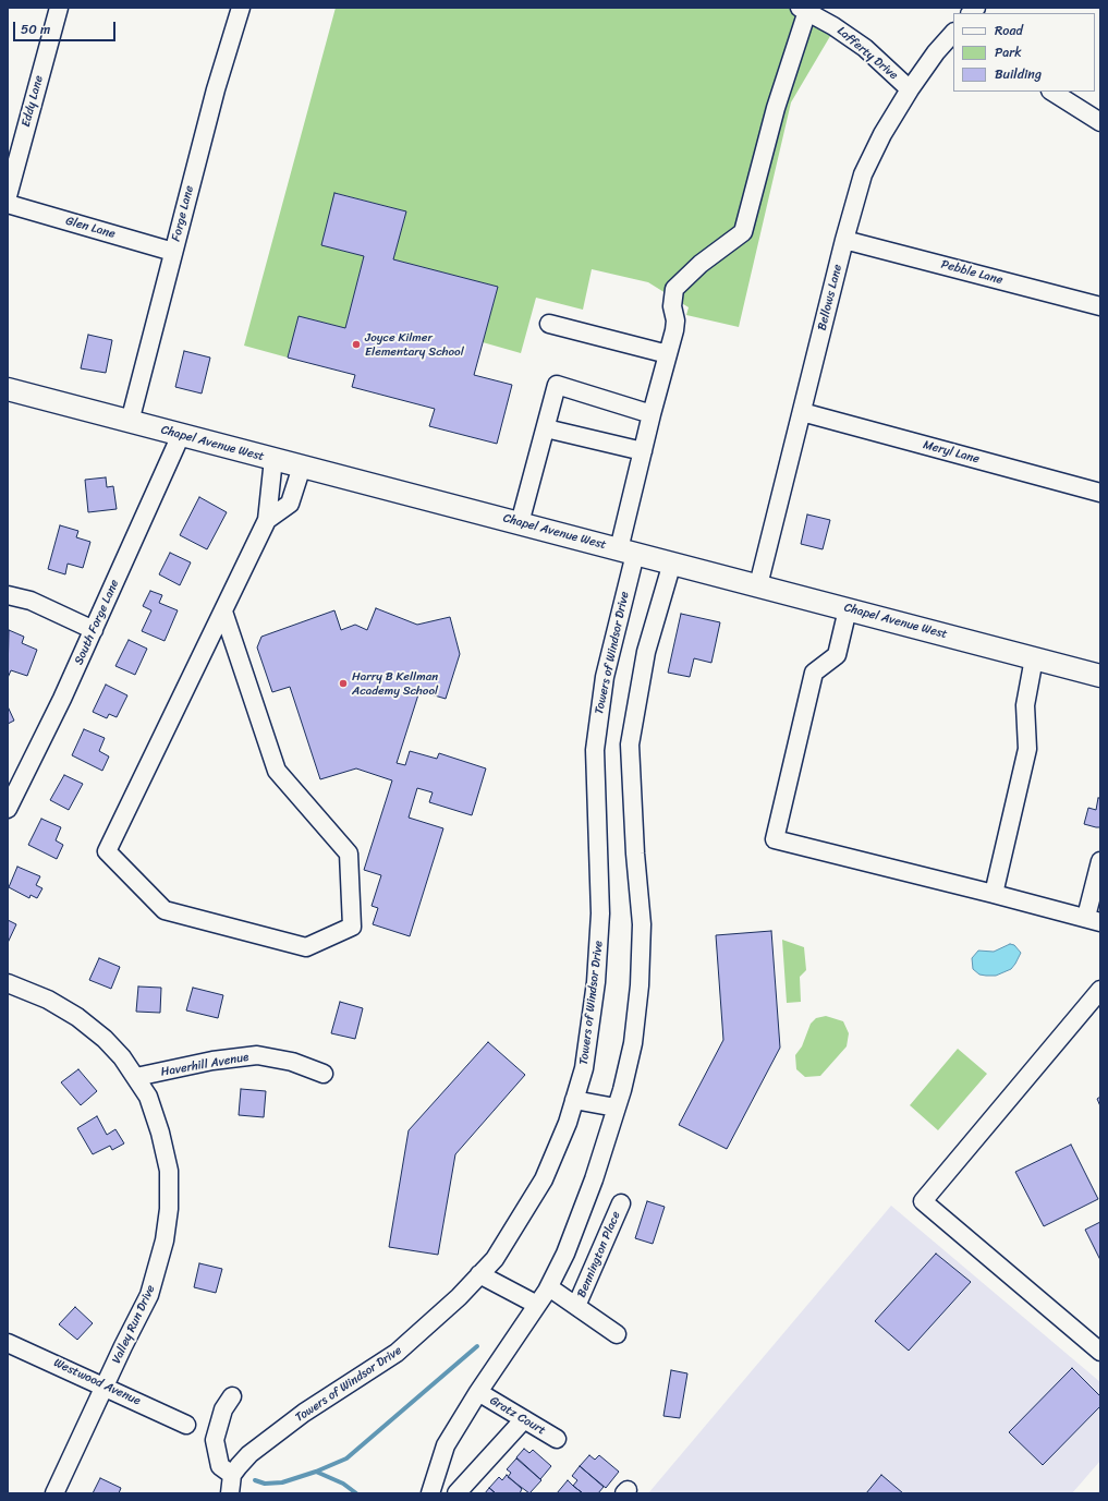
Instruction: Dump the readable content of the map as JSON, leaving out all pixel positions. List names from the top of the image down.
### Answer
{
  "streets": {
    "main road": ["Chapel Avenue West"],
    "street": [
      "Lafferty Drive",
      "Eddy Lane",
      "Forge Lane",
      "Glen Lane",
      "Pebble Lane",
      "Bellows Lane",
      "Meryl Lane",
      "South Forge Lane",
      "Towers of Windsor Drive",
      "Haverhill Avenue",
      "Bennington Place",
      "Valley Run Drive",
      "Westwood Avenue",
      "Gratz Court"
    ]
  },
  "crossings": [
    ["Lafferty Drive", "Bellows Lane"],
    ["Lafferty Drive", "Towers of Windsor Drive"],
    ["Forge Lane", "Glen Lane"],
    ["Forge Lane", "Chapel Avenue West"],
    ["Pebble Lane", "Bellows Lane"],
    ["Bellows Lane", "Chapel Avenue West"],
    ["Bellows Lane", "Meryl Lane"],
    ["Chapel Avenue West", "South Forge Lane"],
    ["Chapel Avenue West", "Towers of Windsor Drive"],
    ["Haverhill Avenue", "Valley Run Drive"],
    ["Valley Run Drive", "Westwood Avenue"]
  ],
  "places": ["Joyce Kilmer Elementary School", "Harry B Kellman Academy School"],
  "legend": ["Road", "Park", "Building"],
  "scale_bar": "50 m"
}
